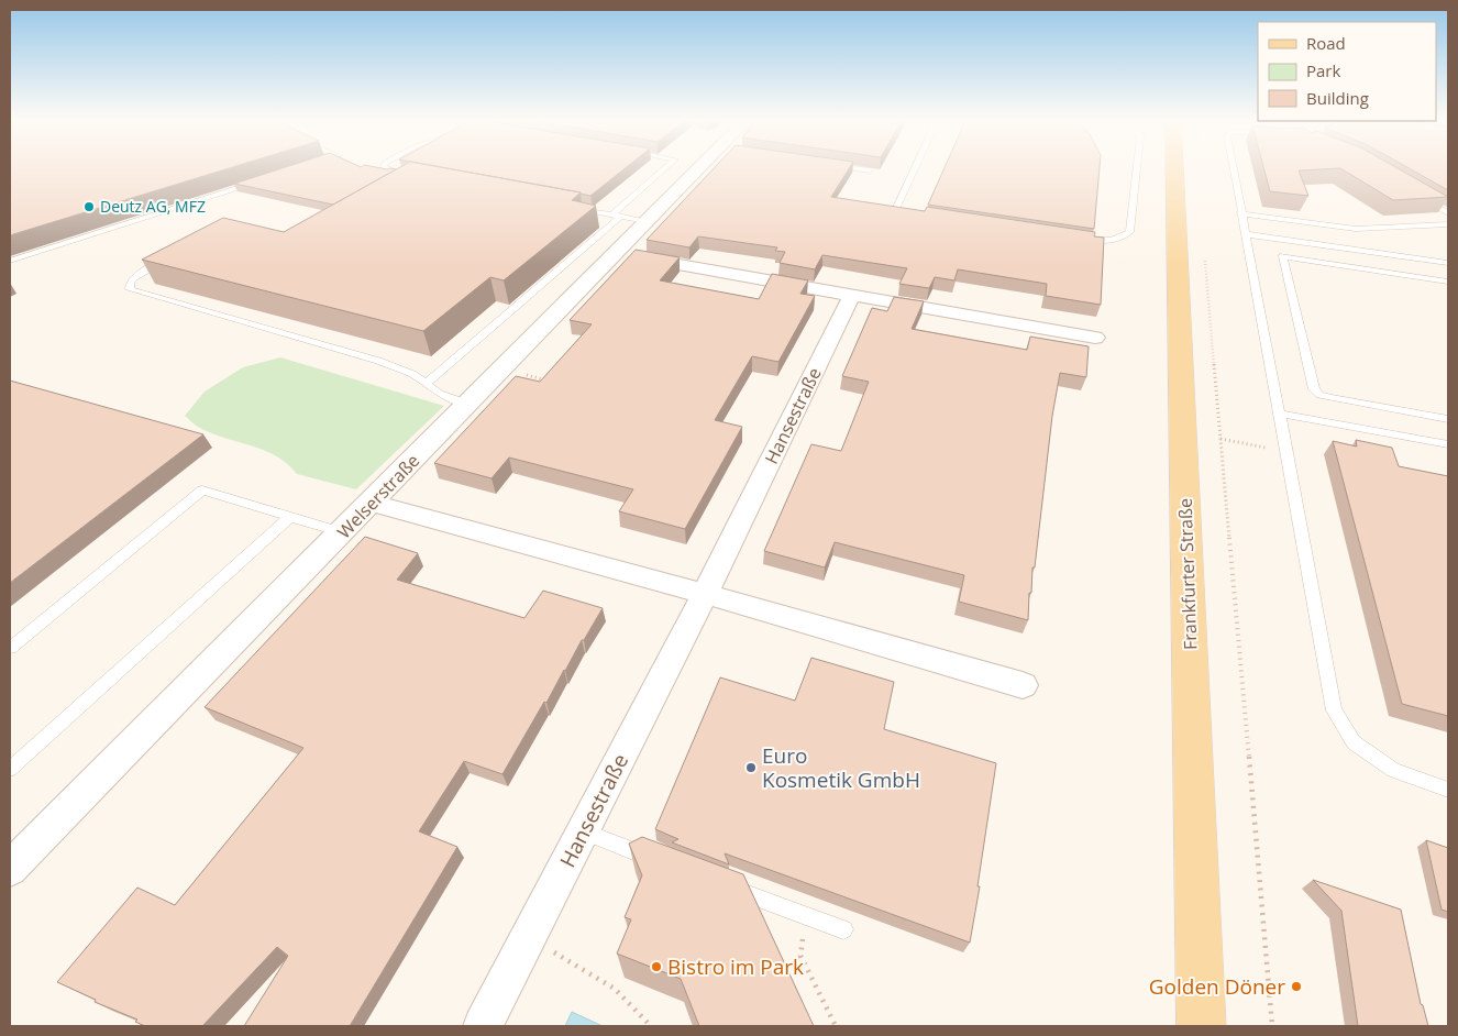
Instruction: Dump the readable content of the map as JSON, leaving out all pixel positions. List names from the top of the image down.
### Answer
{
  "streets": {
    "main road": ["Frankfurter Straße"],
    "street": ["Hansestraße", "Welserstraße"]
  },
  "places": [
    "Deutz AG, MFZ",
    "Euro Kosmetik GmbH",
    "Bistro im Park",
    "Golden Döner"
  ],
  "legend": ["Road", "Park", "Building"]
}
